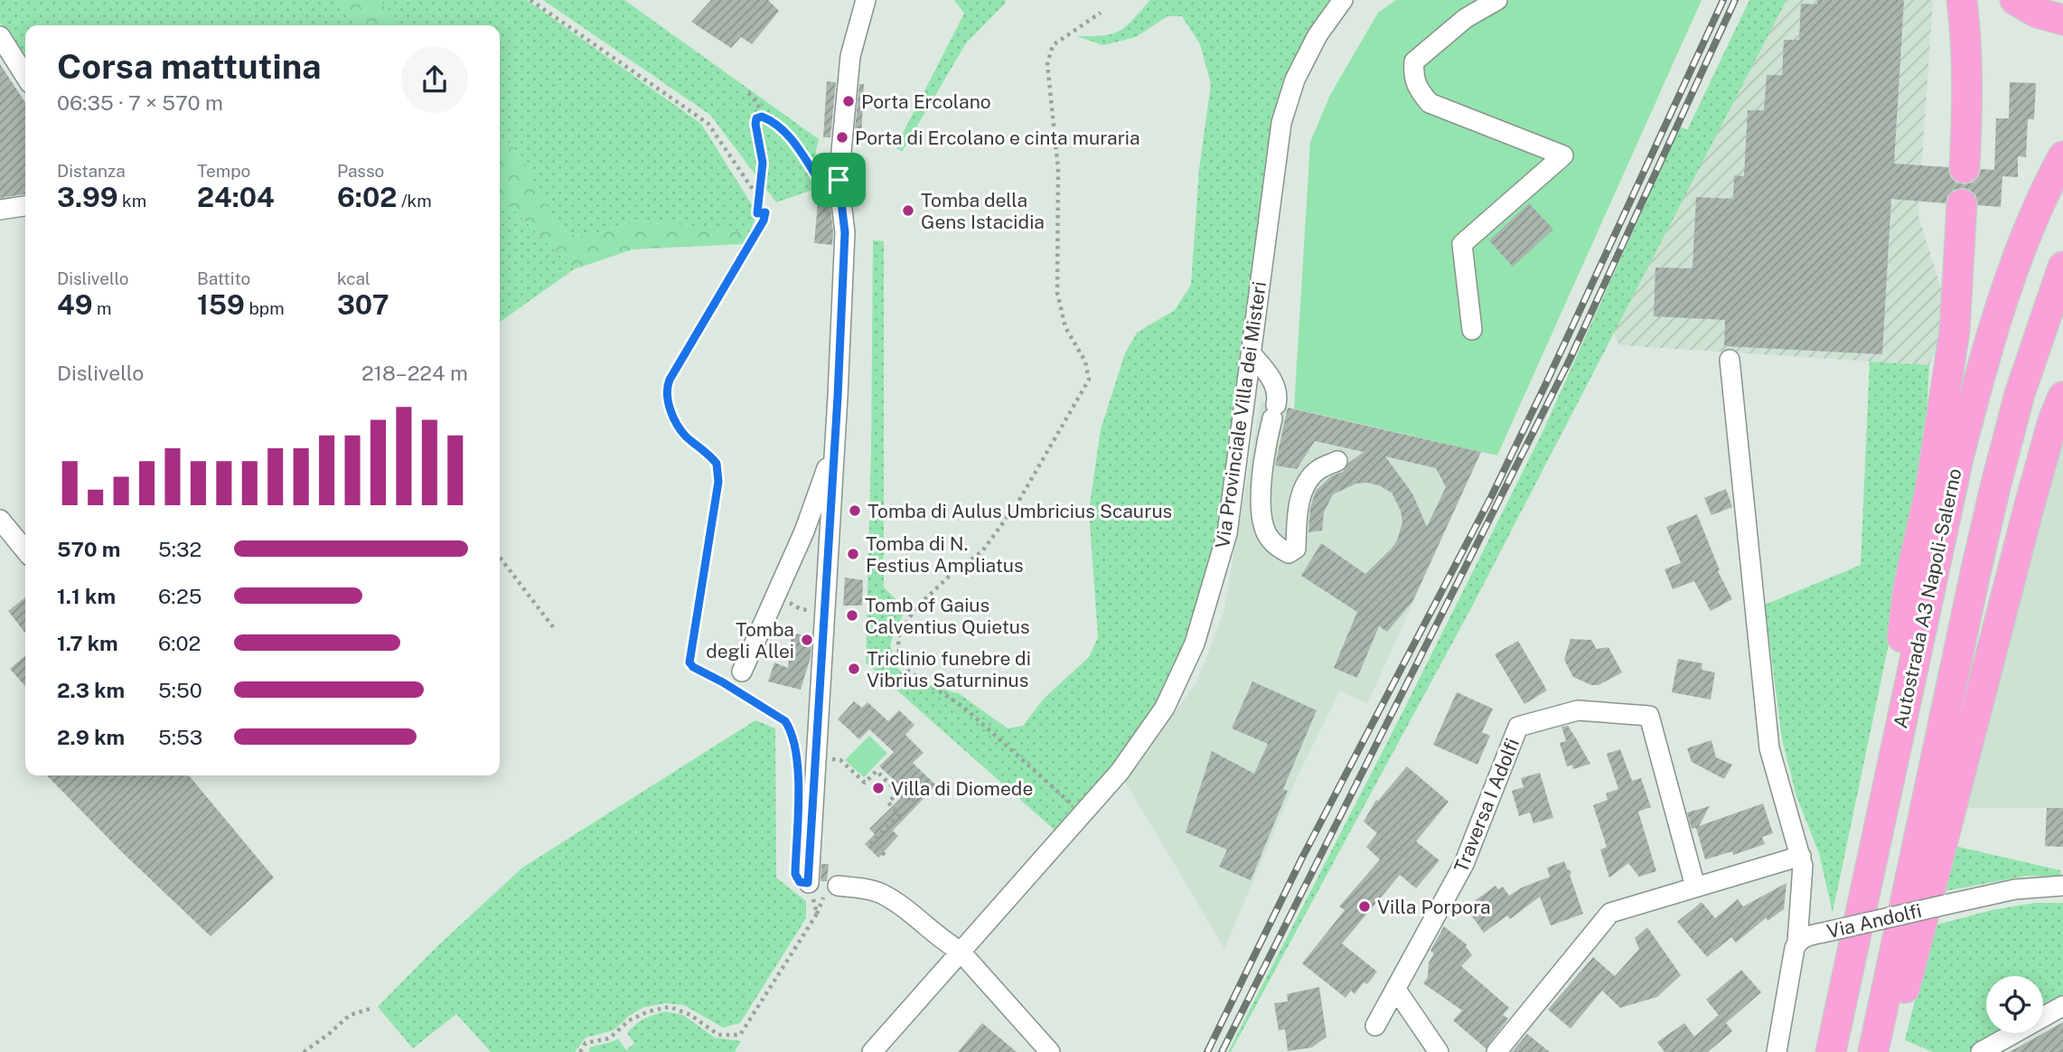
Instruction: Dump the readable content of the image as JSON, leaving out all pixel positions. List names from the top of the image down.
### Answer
{
  "streets": {
    "highway": ["Autostrada A3 Napoli-Salerno"],
    "street": ["Via Provinciale Villa dei Misteri", "Traversa I Adolfi", "Via Andolfi"]
  },
  "places": [
    "Porta Ercolano",
    "Porta di Ercolano e cinta muraria",
    "Tomba della Gens Istacidia",
    "Tomba di Aulus Umbricius Scaurus",
    "Tomba di N. Festius Ampliatus",
    "Tomb of Gaius Calventius Quietus",
    "Tomba degli Allei",
    "Triclinio funebre di Vibrius Saturninus",
    "Villa di Diomede",
    "Villa Porpora"
  ],
  "page": {
    "heading": ["Corsa mattutina", "06:35 · 7 × 570 m"],
    "stats": [
      ["Distanza", "3.99 km"],
      ["Tempo", "24:04"],
      ["Passo", "6:02 /km"],
      ["Dislivello", "49 m"],
      ["Battito", "159 bpm"],
      ["kcal", "307"]
    ],
    "chart": ["Dislivello", "218–224 m"],
    "list": [
      {
        "name": "570 m",
        "note": "5:32"
      },
      {
        "name": "1.1 km",
        "note": "6:25"
      },
      {
        "name": "1.7 km",
        "note": "6:02"
      },
      {
        "name": "2.3 km",
        "note": "5:50"
      },
      {
        "name": "2.9 km",
        "note": "5:53"
      }
    ]
  }
}
